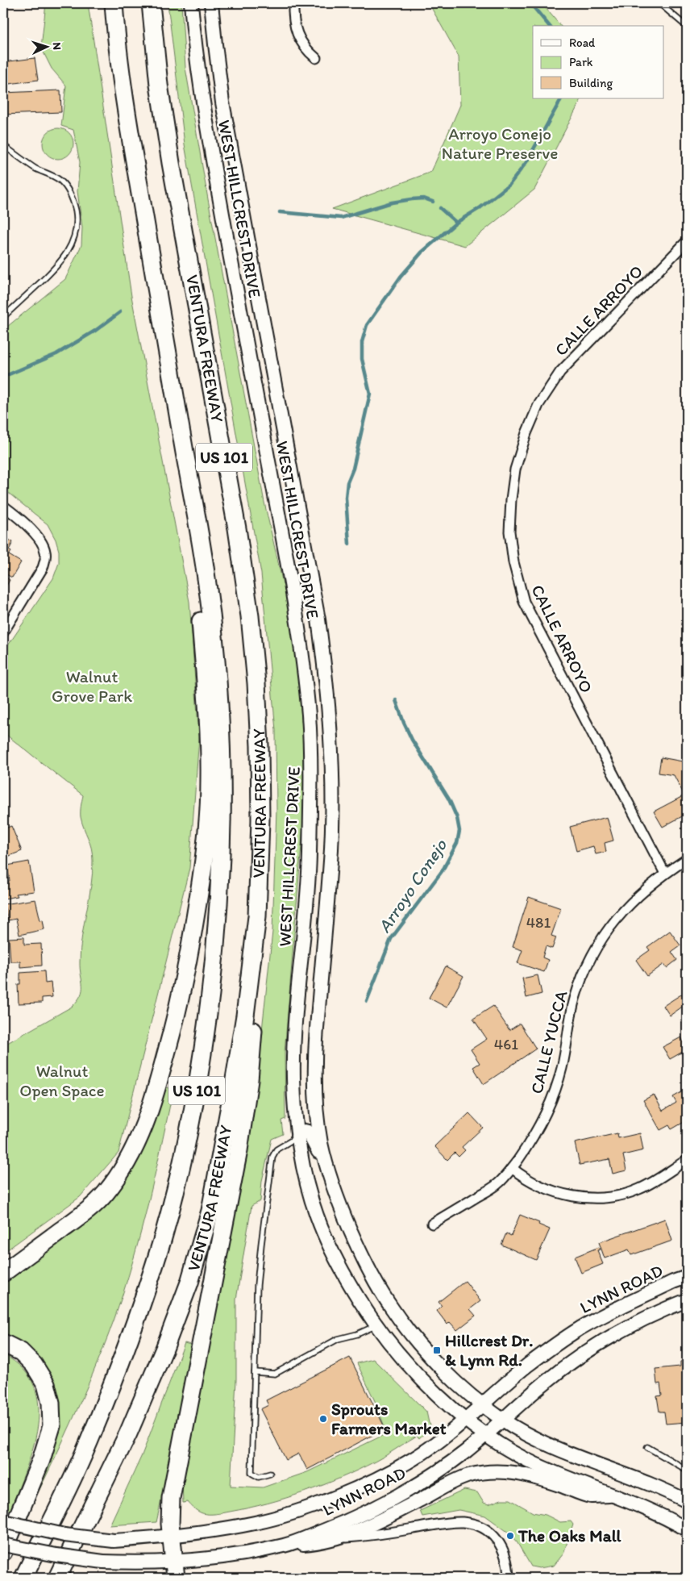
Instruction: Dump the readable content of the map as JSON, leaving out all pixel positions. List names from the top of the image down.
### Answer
{
  "streets": {
    "highway": ["VENTURA FREEWAY", "US 101"],
    "main road": ["WEST HILLCREST DRIVE", "LYNN ROAD"],
    "street": ["CALLE ARROYO", "CALLE YUCCA"]
  },
  "crossings": [
    ["WEST HILLCREST DRIVE", "LYNN ROAD"],
    ["CALLE ARROYO", "CALLE YUCCA"]
  ],
  "water": ["Arroyo Conejo"],
  "parks": ["Arroyo Conejo Nature Preserve", "Walnut Grove Park", "Walnut Open Space"],
  "places": {
    "transit": ["Hillcrest Dr. & Lynn Rd."],
    "other": ["Sprouts Farmers Market", "The Oaks Mall"]
  },
  "house_numbers": ["481", "461"],
  "legend": ["Road", "Park", "Building"],
  "north": "right"
}
